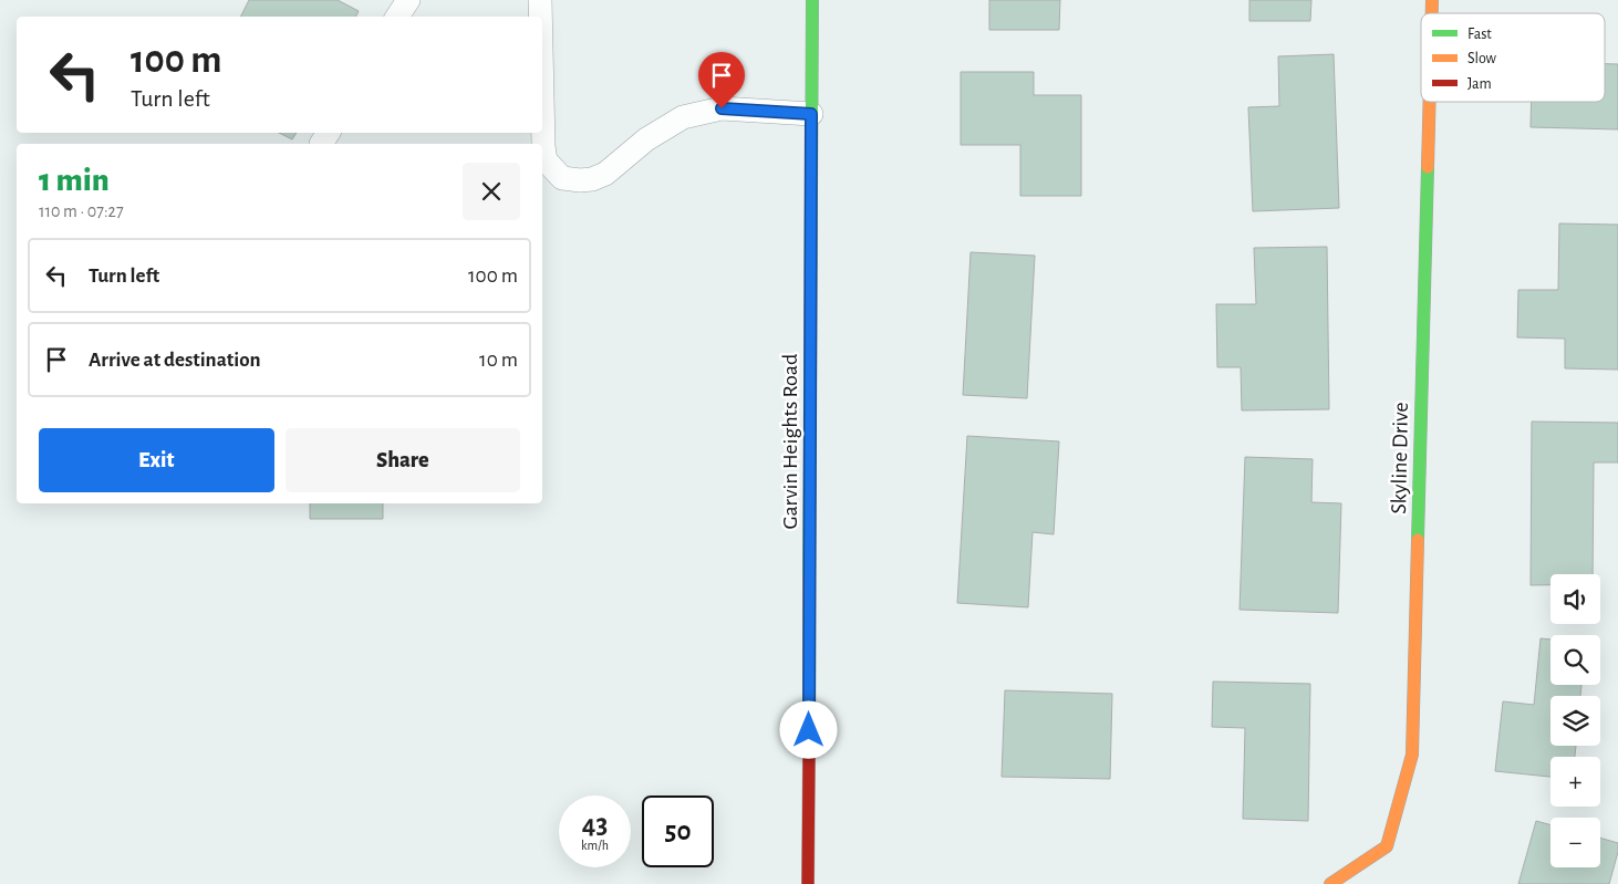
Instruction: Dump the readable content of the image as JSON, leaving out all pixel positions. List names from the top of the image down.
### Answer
{
  "streets": {
    "street": ["Garvin Heights Road", "Skyline Drive"]
  },
  "legend": ["Fast", "Slow", "Jam"],
  "page": {
    "turn": ["100 m", "Turn left"],
    "heading": ["1 min", "110 m · 07:27"],
    "list": [
      {
        "name": "Turn left",
        "value": "100 m"
      },
      {
        "name": "Arrive at destination",
        "value": "10 m"
      }
    ],
    "buttons": ["Exit", "Share"],
    "map_buttons": ["+", "−"],
    "speed": "43 km/h",
    "limit": "50"
  }
}
